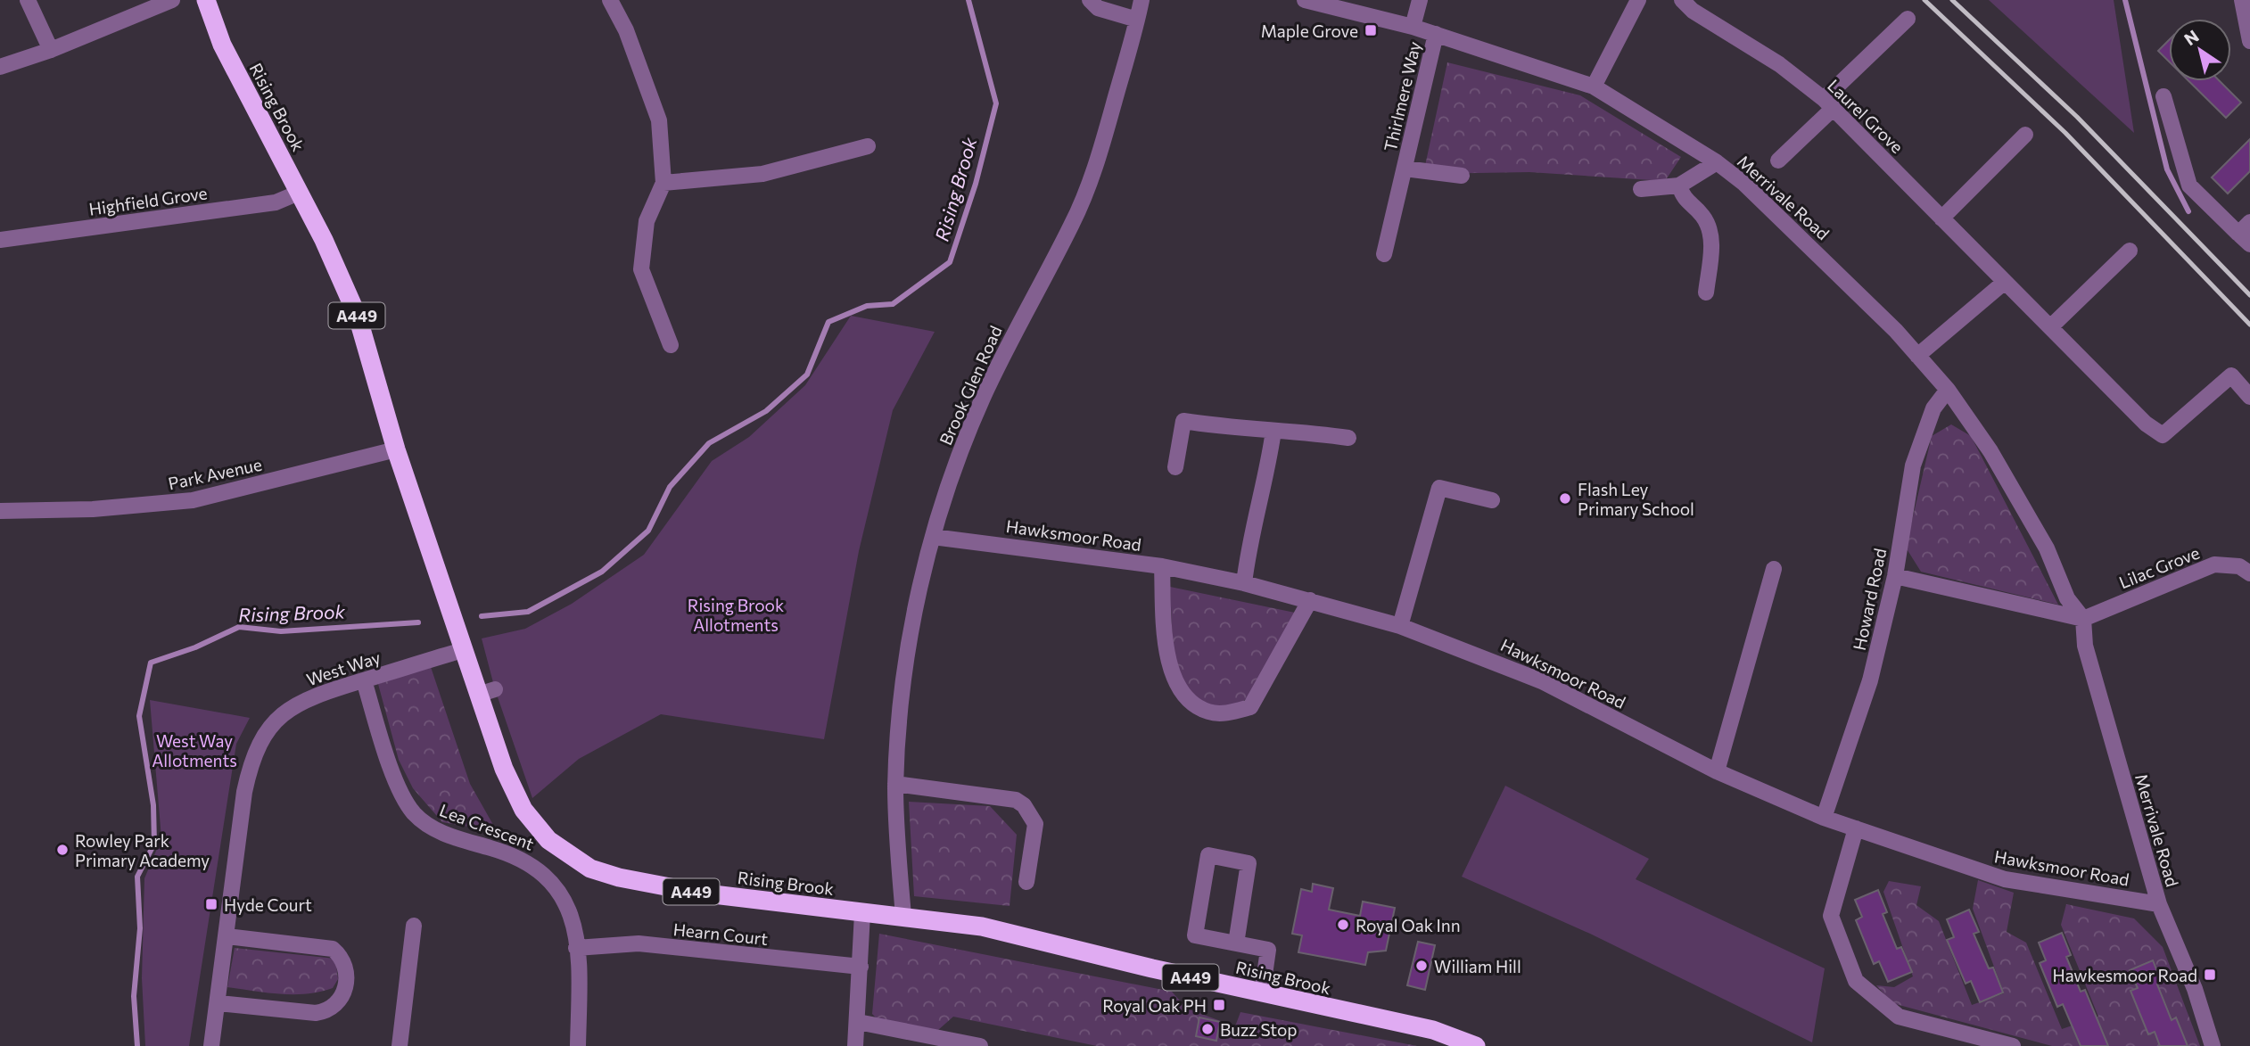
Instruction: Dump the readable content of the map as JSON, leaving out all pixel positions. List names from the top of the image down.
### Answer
{
  "streets": {
    "highway": ["Rising Brook", "A449"],
    "street": [
      "Thirlmere Way",
      "Laurel Grove",
      "Merrivale Road",
      "Highfield Grove",
      "Brook Glen Road",
      "Park Avenue",
      "Hawksmoor Road",
      "Lilac Grove",
      "Howard Road",
      "West Way",
      "Lea Crescent",
      "Hearn Court"
    ]
  },
  "crossings": [
    ["Thirlmere Way", "Merrivale Road"],
    ["Rising Brook", "Highfield Grove"],
    ["Rising Brook", "Brook Glen Road"],
    ["Rising Brook", "Park Avenue"],
    ["Rising Brook", "West Way"],
    ["Merrivale Road", "Hawksmoor Road"],
    ["Merrivale Road", "Lilac Grove"],
    ["Merrivale Road", "Howard Road"],
    ["Brook Glen Road", "Hawksmoor Road"],
    ["Hawksmoor Road", "Howard Road"],
    ["West Way", "Lea Crescent"],
    ["Lea Crescent", "Hearn Court"]
  ],
  "water": ["Rising Brook"],
  "parks": ["Rising Brook Allotments", "West Way Allotments"],
  "places": {
    "transit": [
      "Maple Grove",
      "Hyde Court",
      "Hawkesmoor Road",
      "Royal Oak PH"
    ],
    "other": [
      "Flash Ley Primary School",
      "Rowley Park Primary Academy",
      "Royal Oak Inn",
      "William Hill",
      "Buzz Stop"
    ]
  },
  "north": "top left"
}
